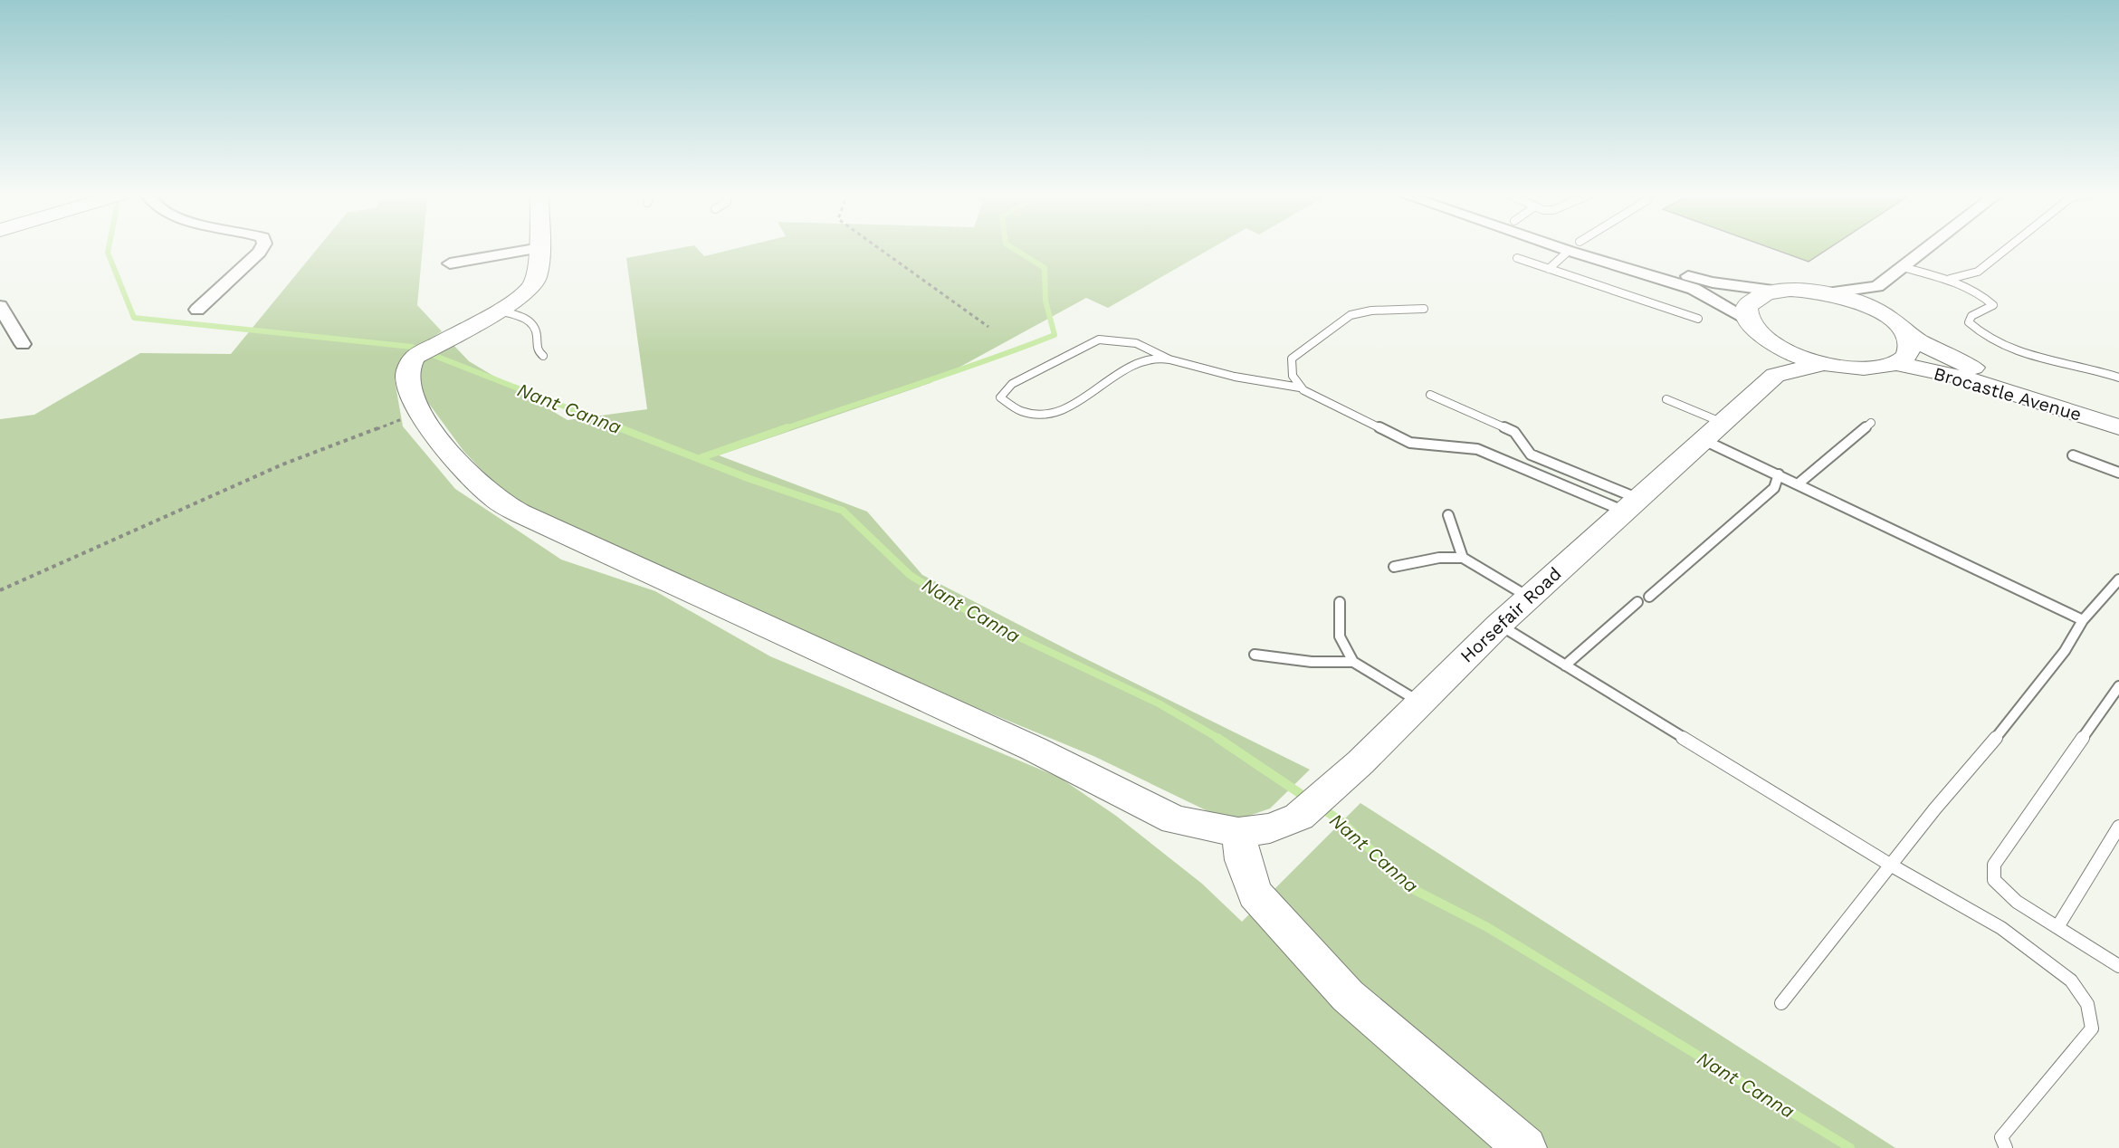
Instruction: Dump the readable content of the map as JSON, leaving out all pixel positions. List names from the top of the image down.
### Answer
{
  "streets": {
    "street": ["Brocastle Avenue", "Horsefair Road"]
  },
  "water": ["Nant Canna"]
}
